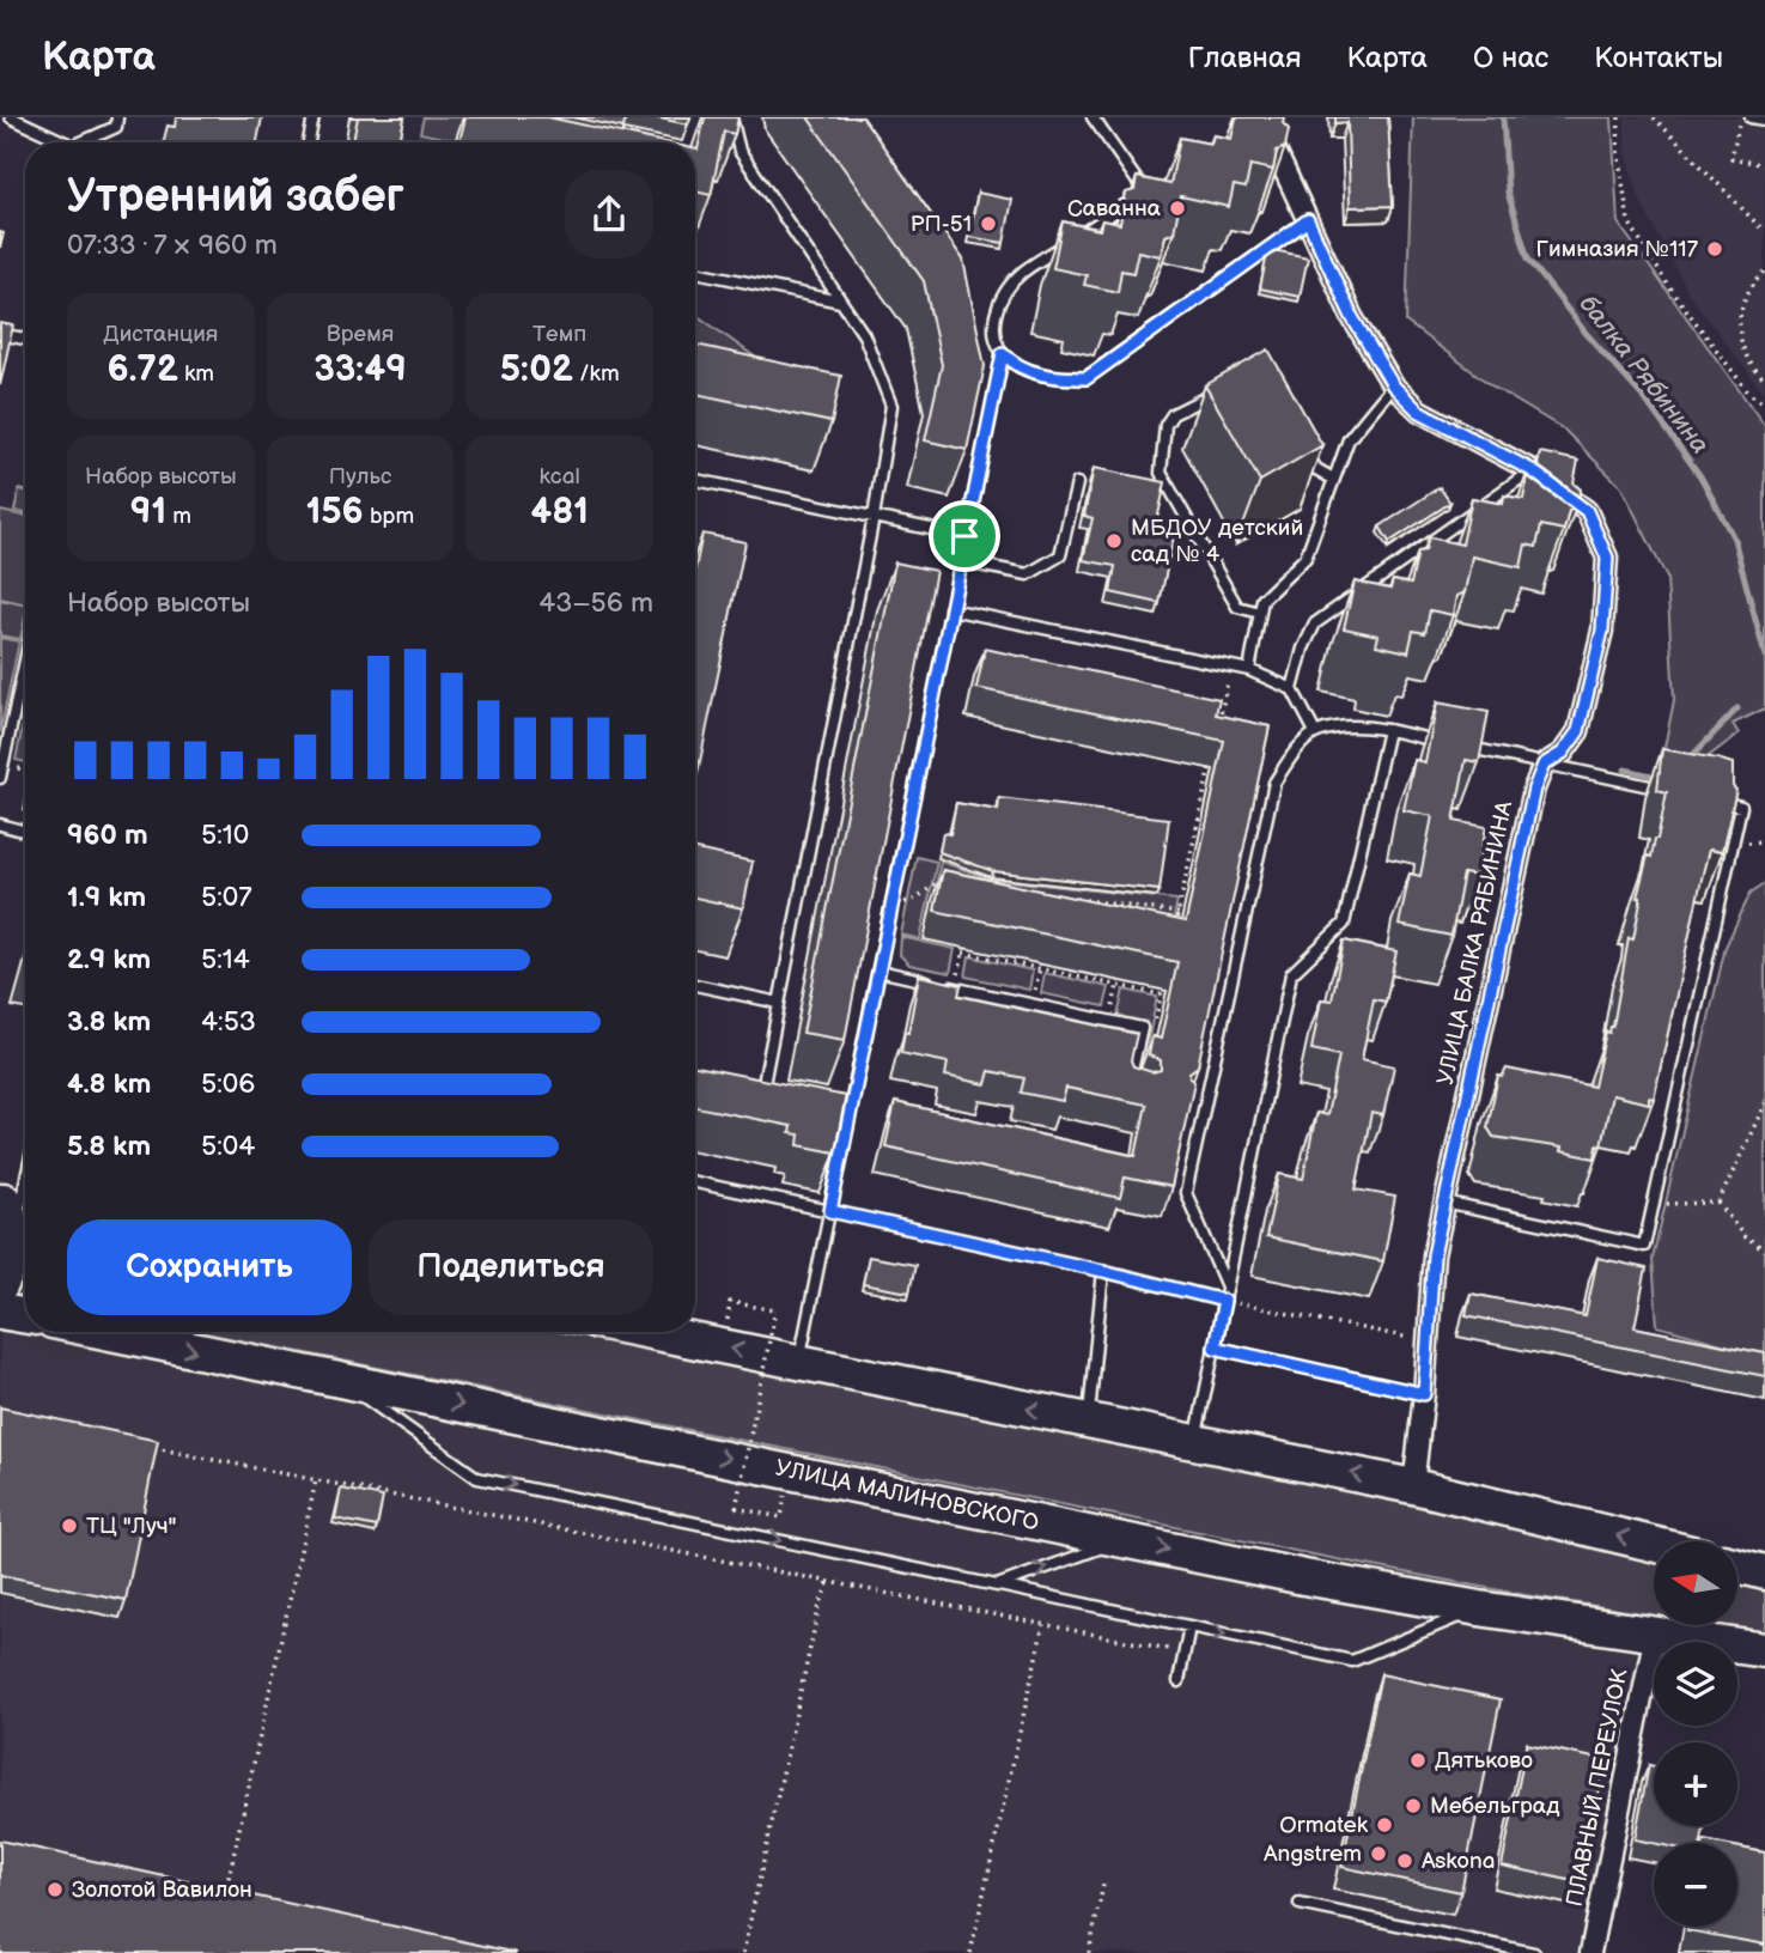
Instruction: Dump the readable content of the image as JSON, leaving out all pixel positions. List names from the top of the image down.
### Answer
{
  "streets": {
    "highway": ["УЛИЦА МАЛИНОВСКОГО"],
    "street": ["УЛИЦА БАЛКА РЯБИНИНА", "ПЛАВНЫЙ ПЕРЕУЛОК"]
  },
  "crossings": [
    ["УЛИЦА МАЛИНОВСКОГО", "ПЛАВНЫЙ ПЕРЕУЛОК"]
  ],
  "water": ["балка Рябинина"],
  "places": [
    "Саванна",
    "РП-51",
    "Гимназия №117",
    "МБДОУ детский сад № 4",
    "ТЦ \"Луч\"",
    "Дятьково",
    "Мебельград",
    "Ormatek",
    "Angstrem",
    "Askona",
    "Золотой Вавилон"
  ],
  "north": "left",
  "page": {
    "header": "Карта",
    "nav": [
      "Главная",
      "Карта",
      "О нас",
      "Контакты"
    ],
    "heading": ["Утренний забег", "07:33 · 7 × 960 m"],
    "stats": [
      ["Дистанция", "6.72 km"],
      ["Время", "33:49"],
      ["Темп", "5:02 /km"],
      ["Набор высоты", "91 m"],
      ["Пульс", "156 bpm"],
      ["kcal", "481"]
    ],
    "chart": ["Набор высоты", "43–56 m"],
    "list": [
      {
        "name": "960 m",
        "note": "5:10"
      },
      {
        "name": "1.9 km",
        "note": "5:07"
      },
      {
        "name": "2.9 km",
        "note": "5:14"
      },
      {
        "name": "3.8 km",
        "note": "4:53"
      },
      {
        "name": "4.8 km",
        "note": "5:06"
      },
      {
        "name": "5.8 km",
        "note": "5:04"
      }
    ],
    "buttons": ["Сохранить", "Поделиться"],
    "map_buttons": ["+", "−"]
  }
}
